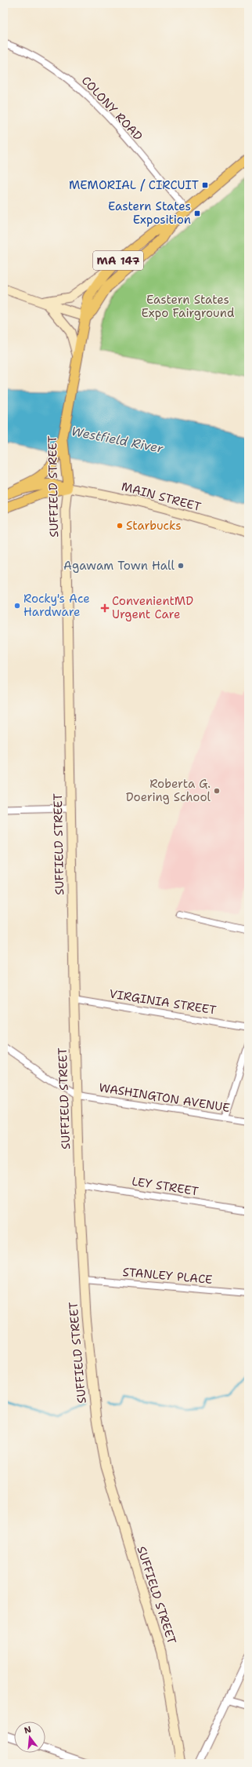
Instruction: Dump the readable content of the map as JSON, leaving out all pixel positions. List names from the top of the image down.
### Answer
{
  "streets": {
    "main road": ["MA 147", "SUFFIELD STREET", "MAIN STREET"],
    "street": [
      "COLONY ROAD",
      "VIRGINIA STREET",
      "WASHINGTON AVENUE",
      "LEY STREET",
      "STANLEY PLACE"
    ]
  },
  "crossings": [
    ["COLONY ROAD", "MA 147"],
    ["MA 147", "SUFFIELD STREET"],
    ["SUFFIELD STREET", "MAIN STREET"],
    ["SUFFIELD STREET", "VIRGINIA STREET"],
    ["SUFFIELD STREET", "WASHINGTON AVENUE"],
    ["SUFFIELD STREET", "LEY STREET"],
    ["SUFFIELD STREET", "STANLEY PLACE"]
  ],
  "water": ["Westfield River"],
  "parks": ["Eastern States Expo Fairground"],
  "places": {
    "transit": ["MEMORIAL / CIRCUIT", "Eastern States Exposition"],
    "other": [
      "Starbucks",
      "Agawam Town Hall",
      "Rocky's Ace Hardware",
      "Roberta G. Doering School"
    ],
    "health": ["ConvenientMD Urgent Care"]
  },
  "north": "top"
}
